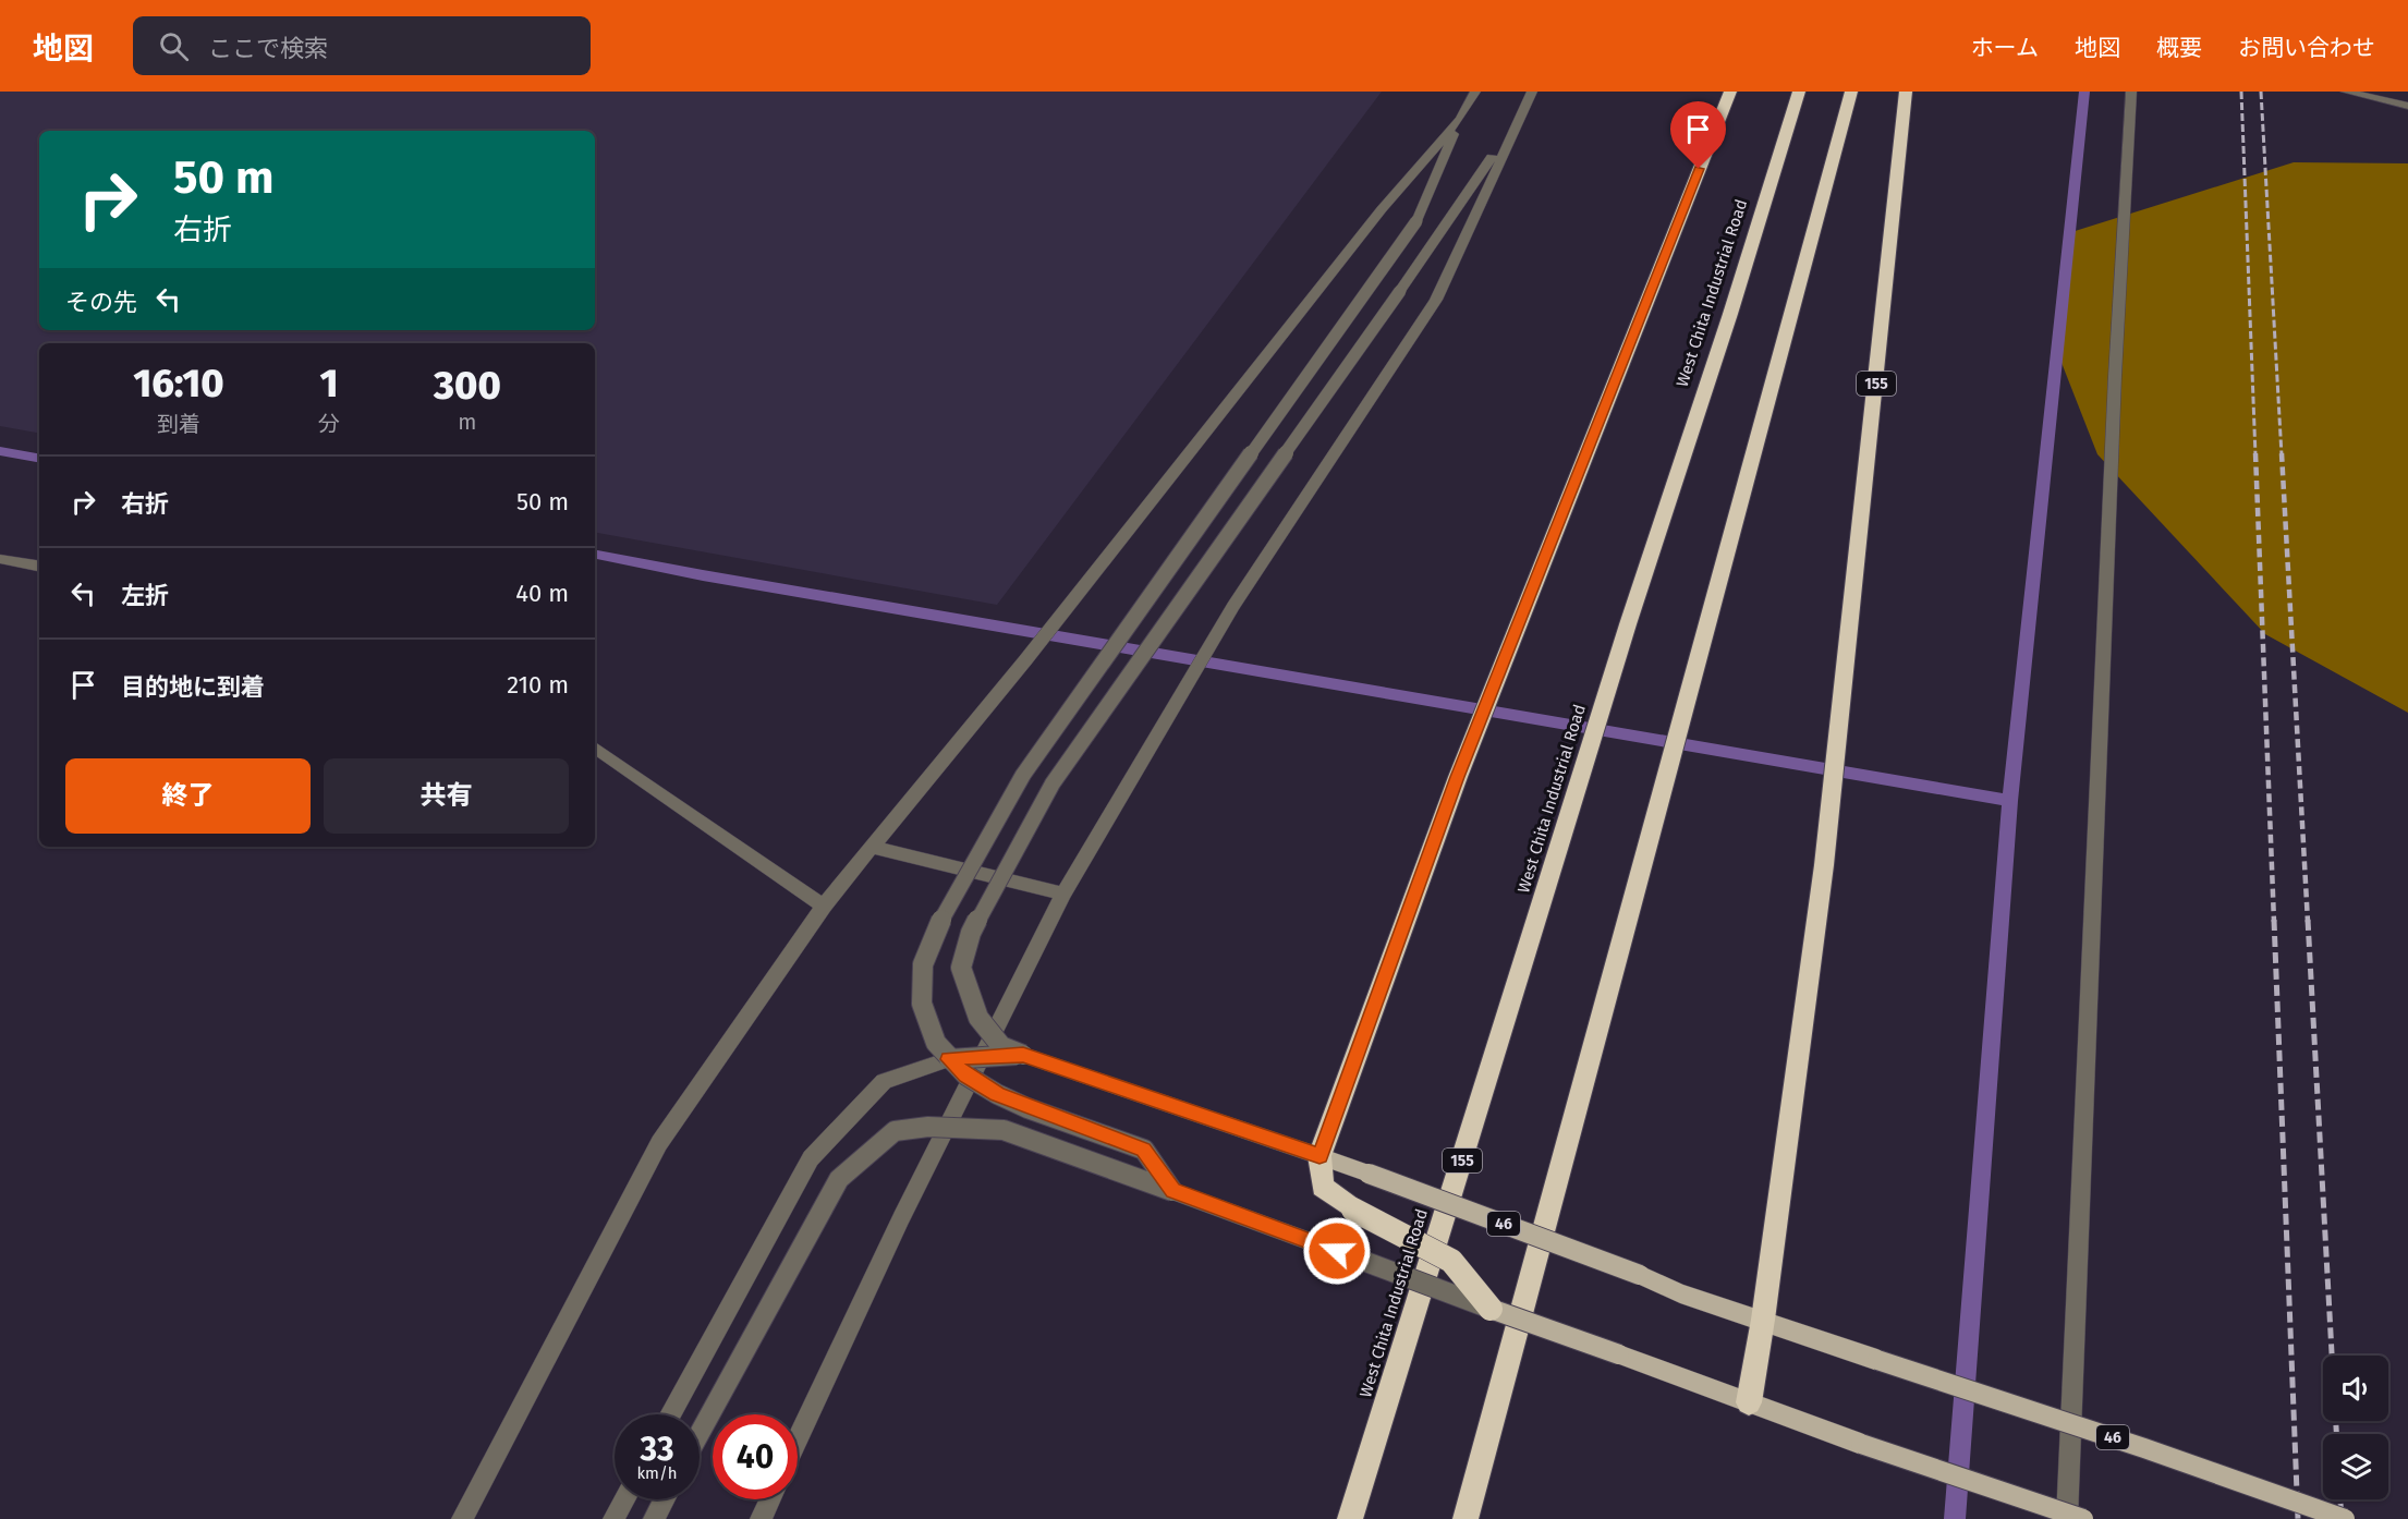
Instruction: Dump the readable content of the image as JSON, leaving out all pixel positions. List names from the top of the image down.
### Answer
{
  "streets": {
    "highway": ["West Chita Industrial Road", "155"],
    "main road": ["46"]
  },
  "crossings": [
    ["155", "46"]
  ],
  "page": {
    "header": "地図",
    "search": "ここで検索",
    "nav": [
      "ホーム",
      "地図",
      "概要",
      "お問い合わせ"
    ],
    "turn": ["50 m", "右折"],
    "then": "その先",
    "eta": [
      "16:10",
      "到着",
      "1",
      "分",
      "300",
      "m"
    ],
    "list": [
      {
        "name": "右折",
        "value": "50 m"
      },
      {
        "name": "左折",
        "value": "40 m"
      },
      {
        "name": "目的地に到着",
        "value": "210 m"
      }
    ],
    "buttons": ["終了", "共有"],
    "speed": "33 km/h",
    "limit": "40"
  }
}
